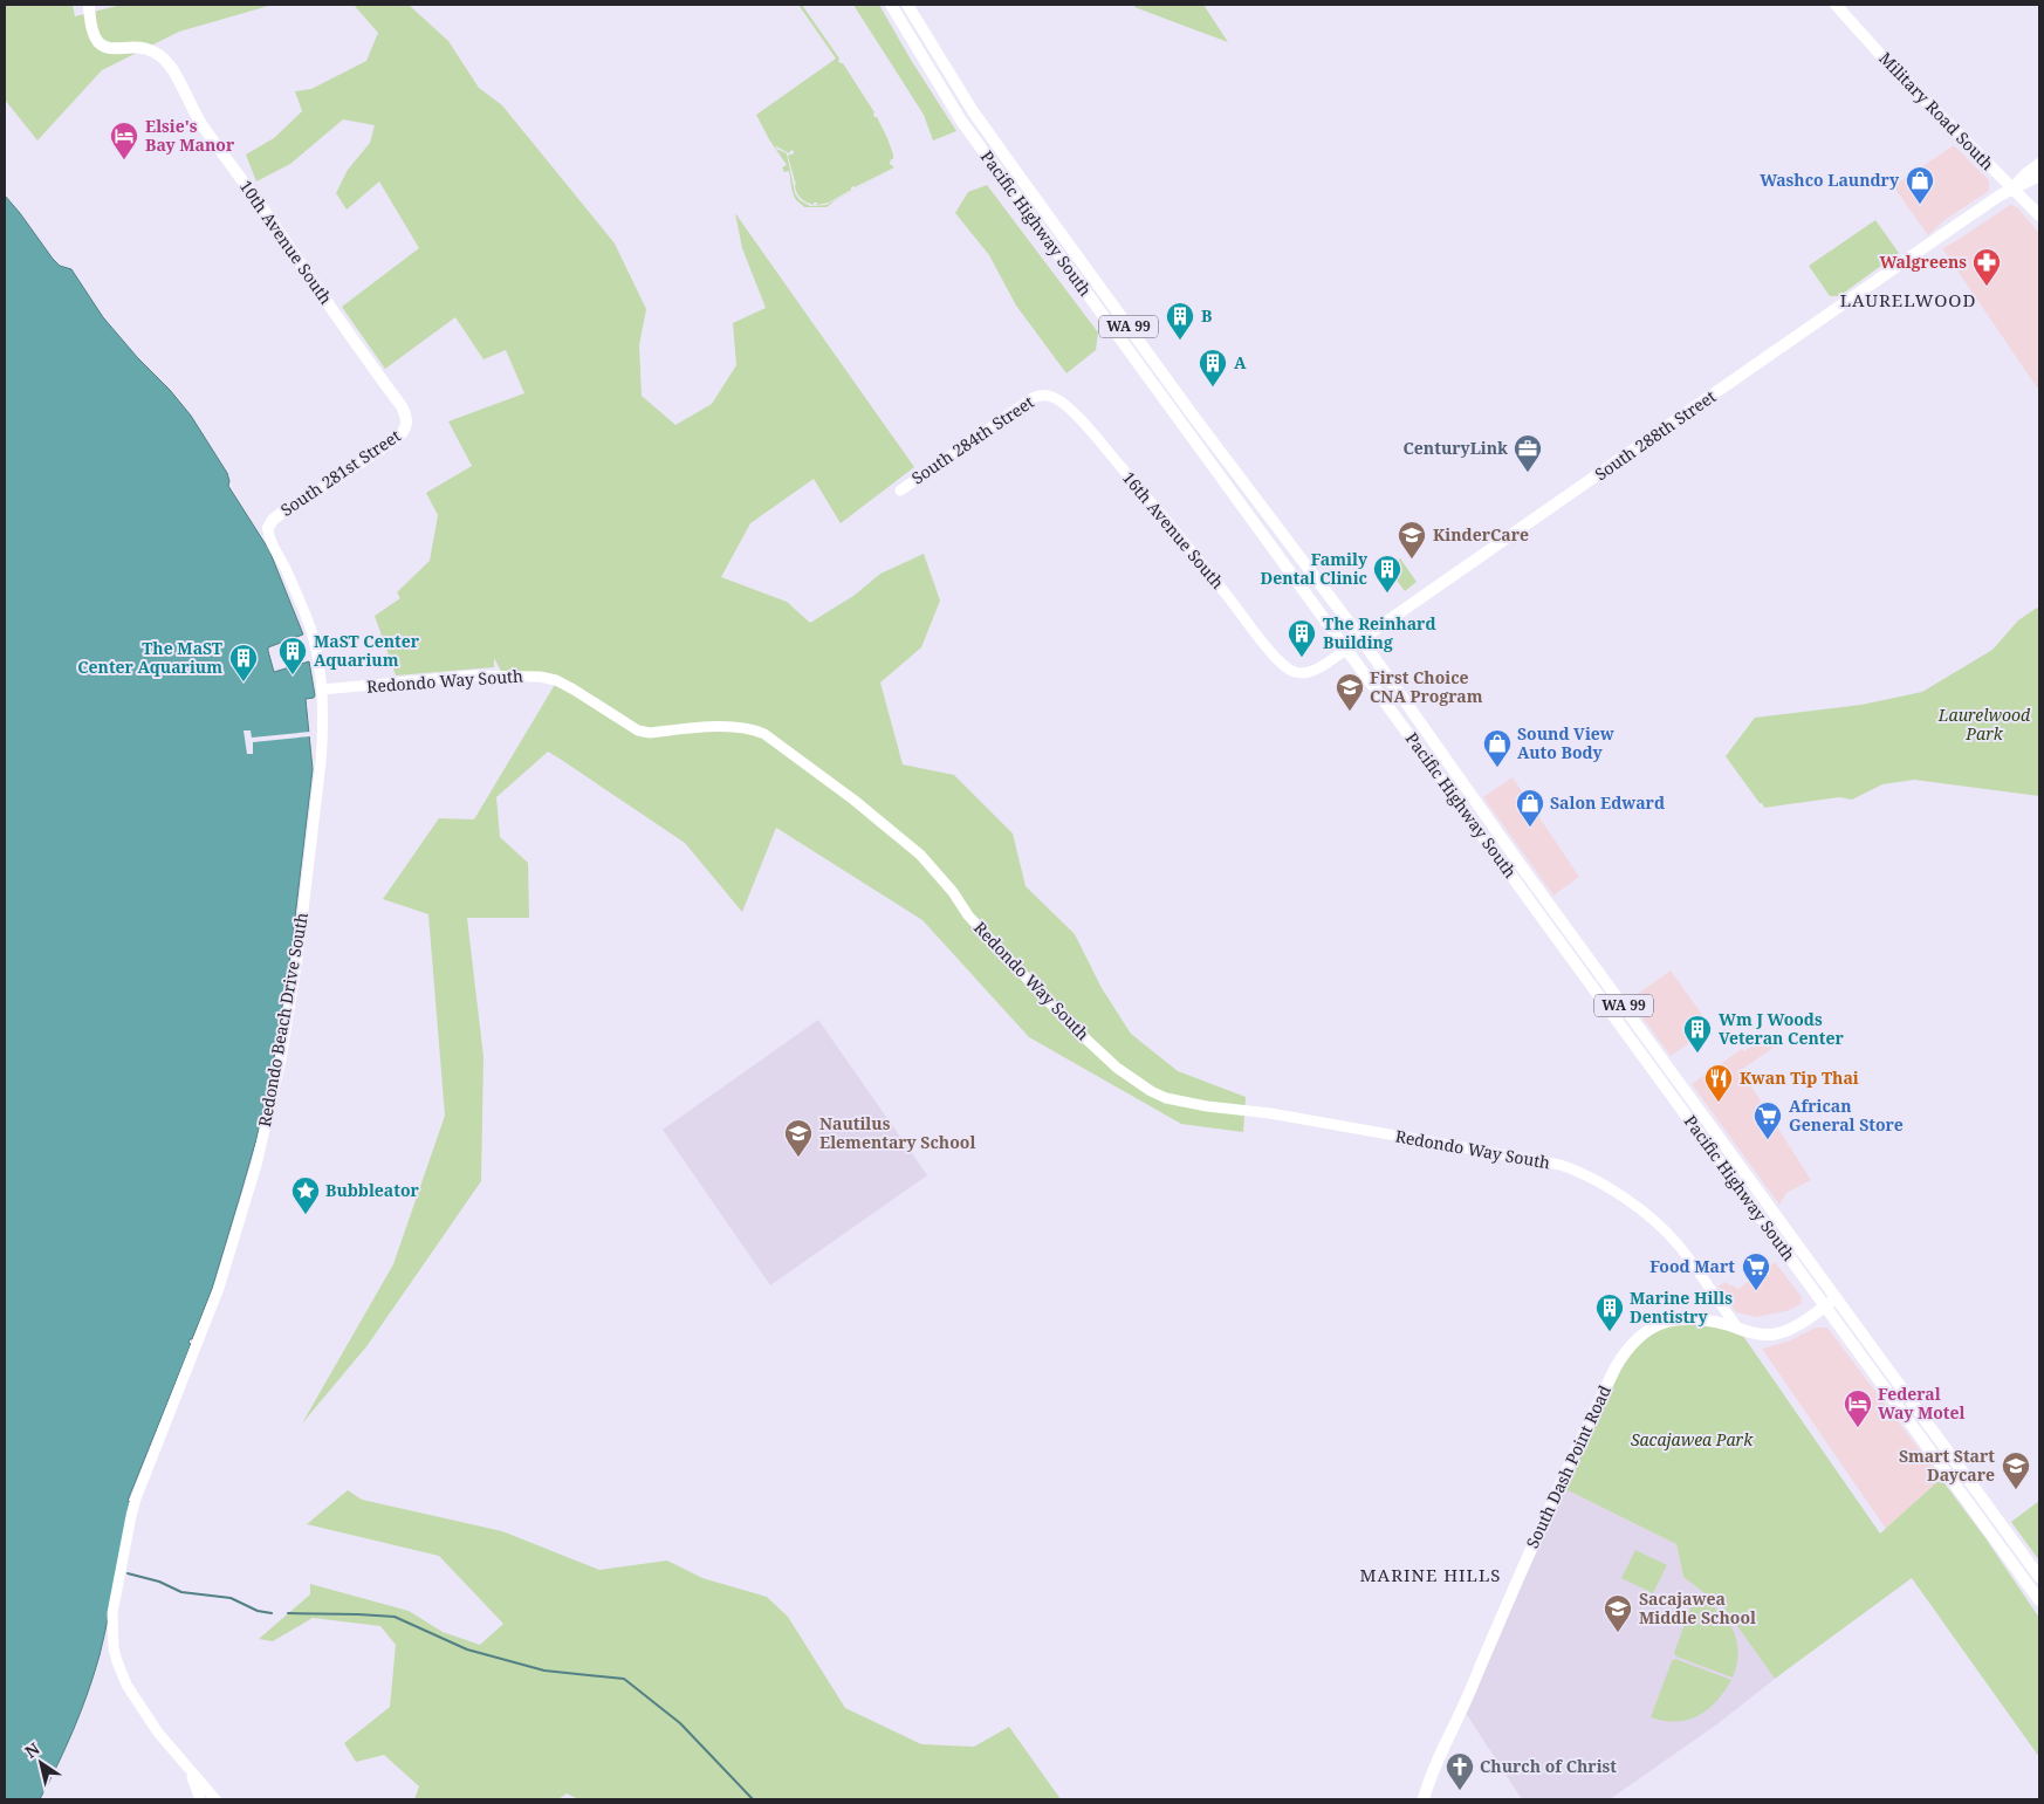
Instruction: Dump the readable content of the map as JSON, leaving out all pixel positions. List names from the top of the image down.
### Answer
{
  "streets": {
    "main road": [
      "Military Road South",
      "Pacific Highway South",
      "10th Avenue South",
      "WA 99",
      "South 288th Street",
      "South 281st Street",
      "South Dash Point Road"
    ],
    "street": [
      "South 284th Street",
      "16th Avenue South",
      "Redondo Way South",
      "Redondo Beach Drive South"
    ]
  },
  "crossings": [
    ["Military Road South", "South 288th Street"],
    ["Pacific Highway South", "South 288th Street"],
    ["Pacific Highway South", "South Dash Point Road"],
    ["10th Avenue South", "South 281st Street"],
    ["South 288th Street", "16th Avenue South"],
    ["South 284th Street", "16th Avenue South"],
    ["South 281st Street", "Redondo Beach Drive South"],
    ["Redondo Way South", "Redondo Beach Drive South"],
    ["Redondo Way South", "South Dash Point Road"]
  ],
  "districts": ["LAURELWOOD", "MARINE HILLS"],
  "parks": ["Laurelwood Park", "Sacajawea Park"],
  "places": {
    "hotel": ["Elsie's Bay Manor", "Federal Way Motel"],
    "shop": ["Washco Laundry", "Sound View Auto Body", "Salon Edward"],
    "pharmacy": ["Walgreens"],
    "building": [
      "B",
      "A",
      "Family Dental Clinic",
      "The Reinhard Building",
      "MaST Center Aquarium",
      "The MaST Center Aquarium",
      "Wm J Woods Veteran Center",
      "Marine Hills Dentistry"
    ],
    "office": ["CenturyLink"],
    "school or university": [
      "KinderCare",
      "First Choice CNA Program",
      "Nautilus Elementary School",
      "Smart Start Daycare",
      "Sacajawea Middle School"
    ],
    "restaurant": ["Kwan Tip Thai"],
    "supermarket": ["African General Store", "Food Mart"],
    "place": ["Bubbleator"],
    "church": ["Church of Christ"]
  },
  "north": "top left"
}
